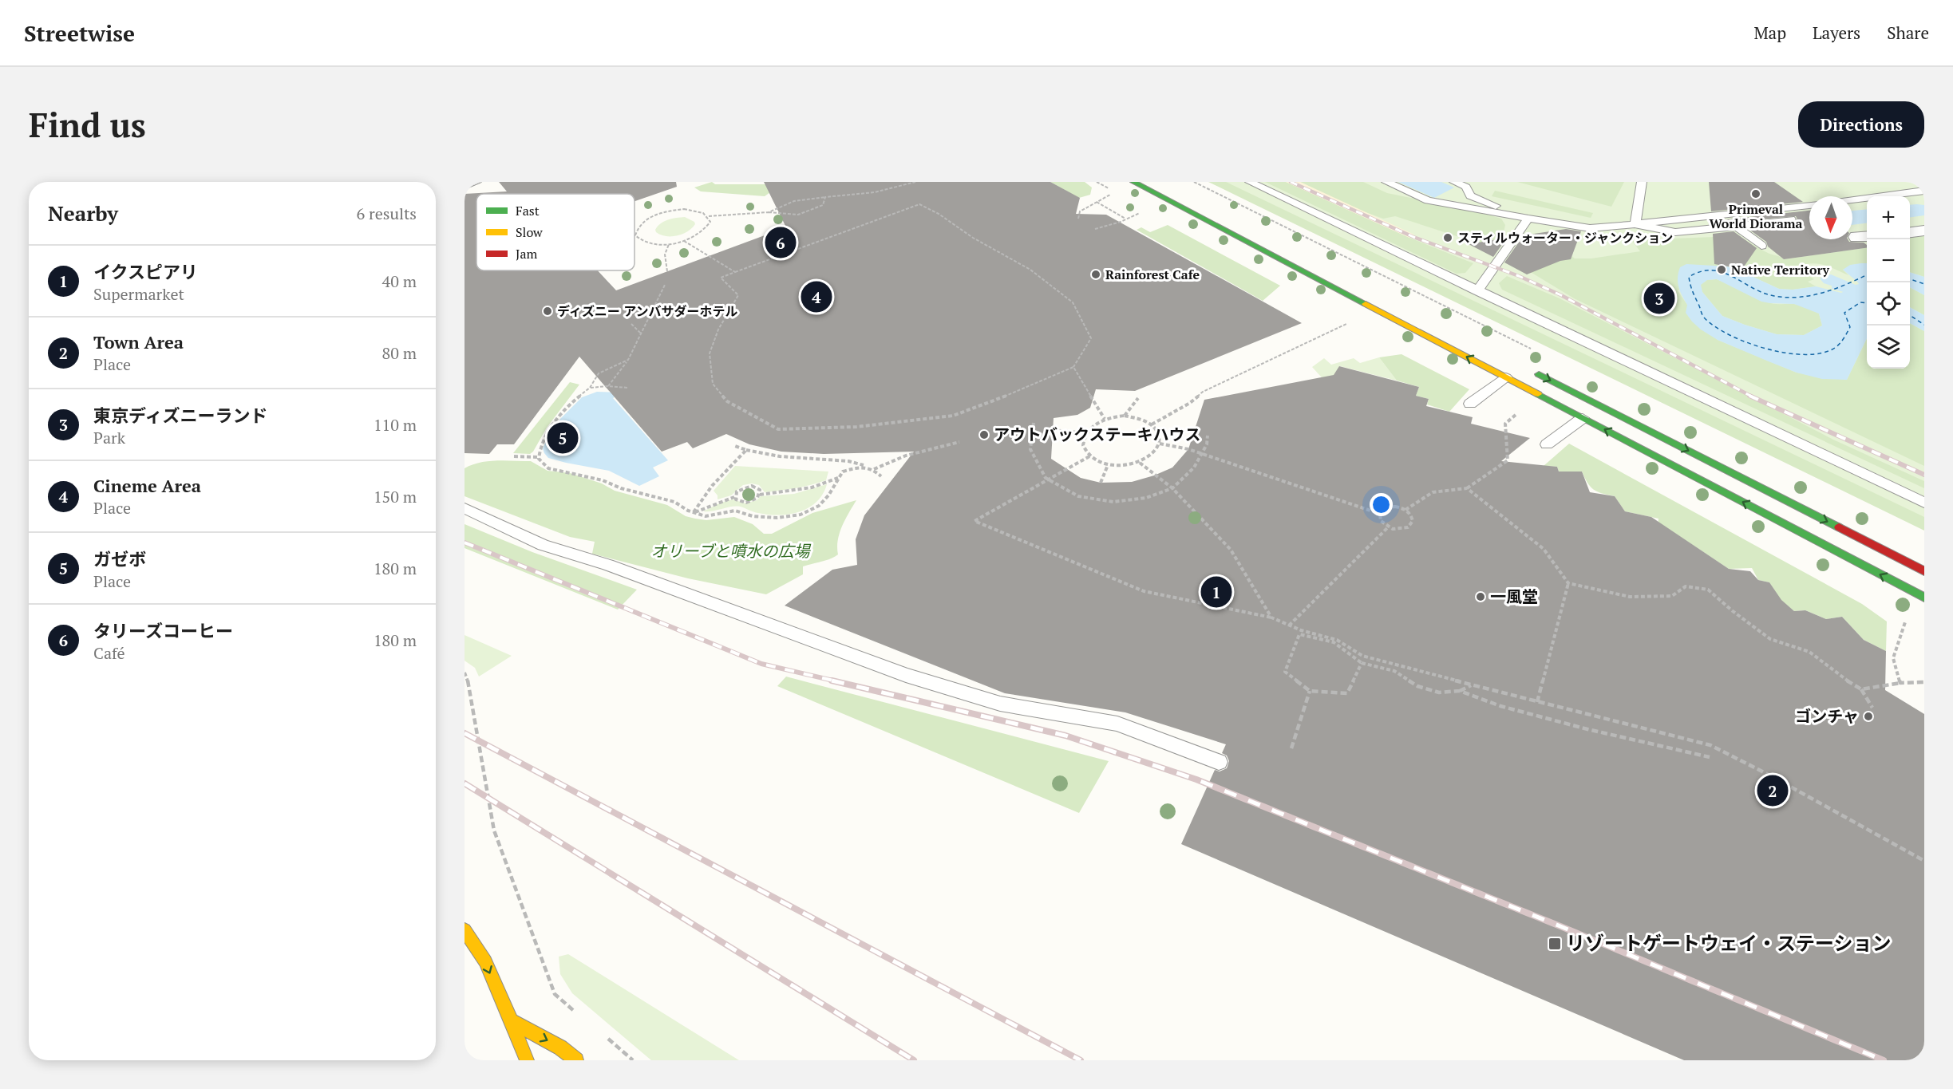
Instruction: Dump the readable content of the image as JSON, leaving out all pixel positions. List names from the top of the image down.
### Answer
{
  "parks": ["オリーブと噴水の広場"],
  "places": {
    "other": [
      "Primeval World Diorama",
      "スティルウォーター・ジャンクション",
      "Native Territory",
      "Rainforest Cafe",
      "ディズニー アンバサダーホテル",
      "アウトバックステーキハウス",
      "一風堂",
      "ゴンチャ"
    ],
    "transit": ["リゾートゲートウェイ・ステーション"]
  },
  "legend": ["Fast", "Slow", "Jam"],
  "north": "bottom",
  "page": {
    "header": "Streetwise",
    "nav": ["Map", "Layers", "Share"],
    "buttons": "Directions",
    "title": "Find us",
    "heading": ["Nearby", "6 results"],
    "map_buttons": ["+", "−"],
    "pins": [
      "6",
      "4",
      "3",
      "5",
      "1",
      "2"
    ],
    "list": [
      {
        "mark": "1",
        "name": "イクスピアリ",
        "note": "Supermarket",
        "value": "40 m"
      },
      {
        "mark": "2",
        "name": "Town Area",
        "note": "Place",
        "value": "80 m"
      },
      {
        "mark": "3",
        "name": "東京ディズニーランド",
        "note": "Park",
        "value": "110 m"
      },
      {
        "mark": "4",
        "name": "Cineme Area",
        "note": "Place",
        "value": "150 m"
      },
      {
        "mark": "5",
        "name": "ガゼボ",
        "note": "Place",
        "value": "180 m"
      },
      {
        "mark": "6",
        "name": "タリーズコーヒー",
        "note": "Café",
        "value": "180 m"
      }
    ]
  }
}
